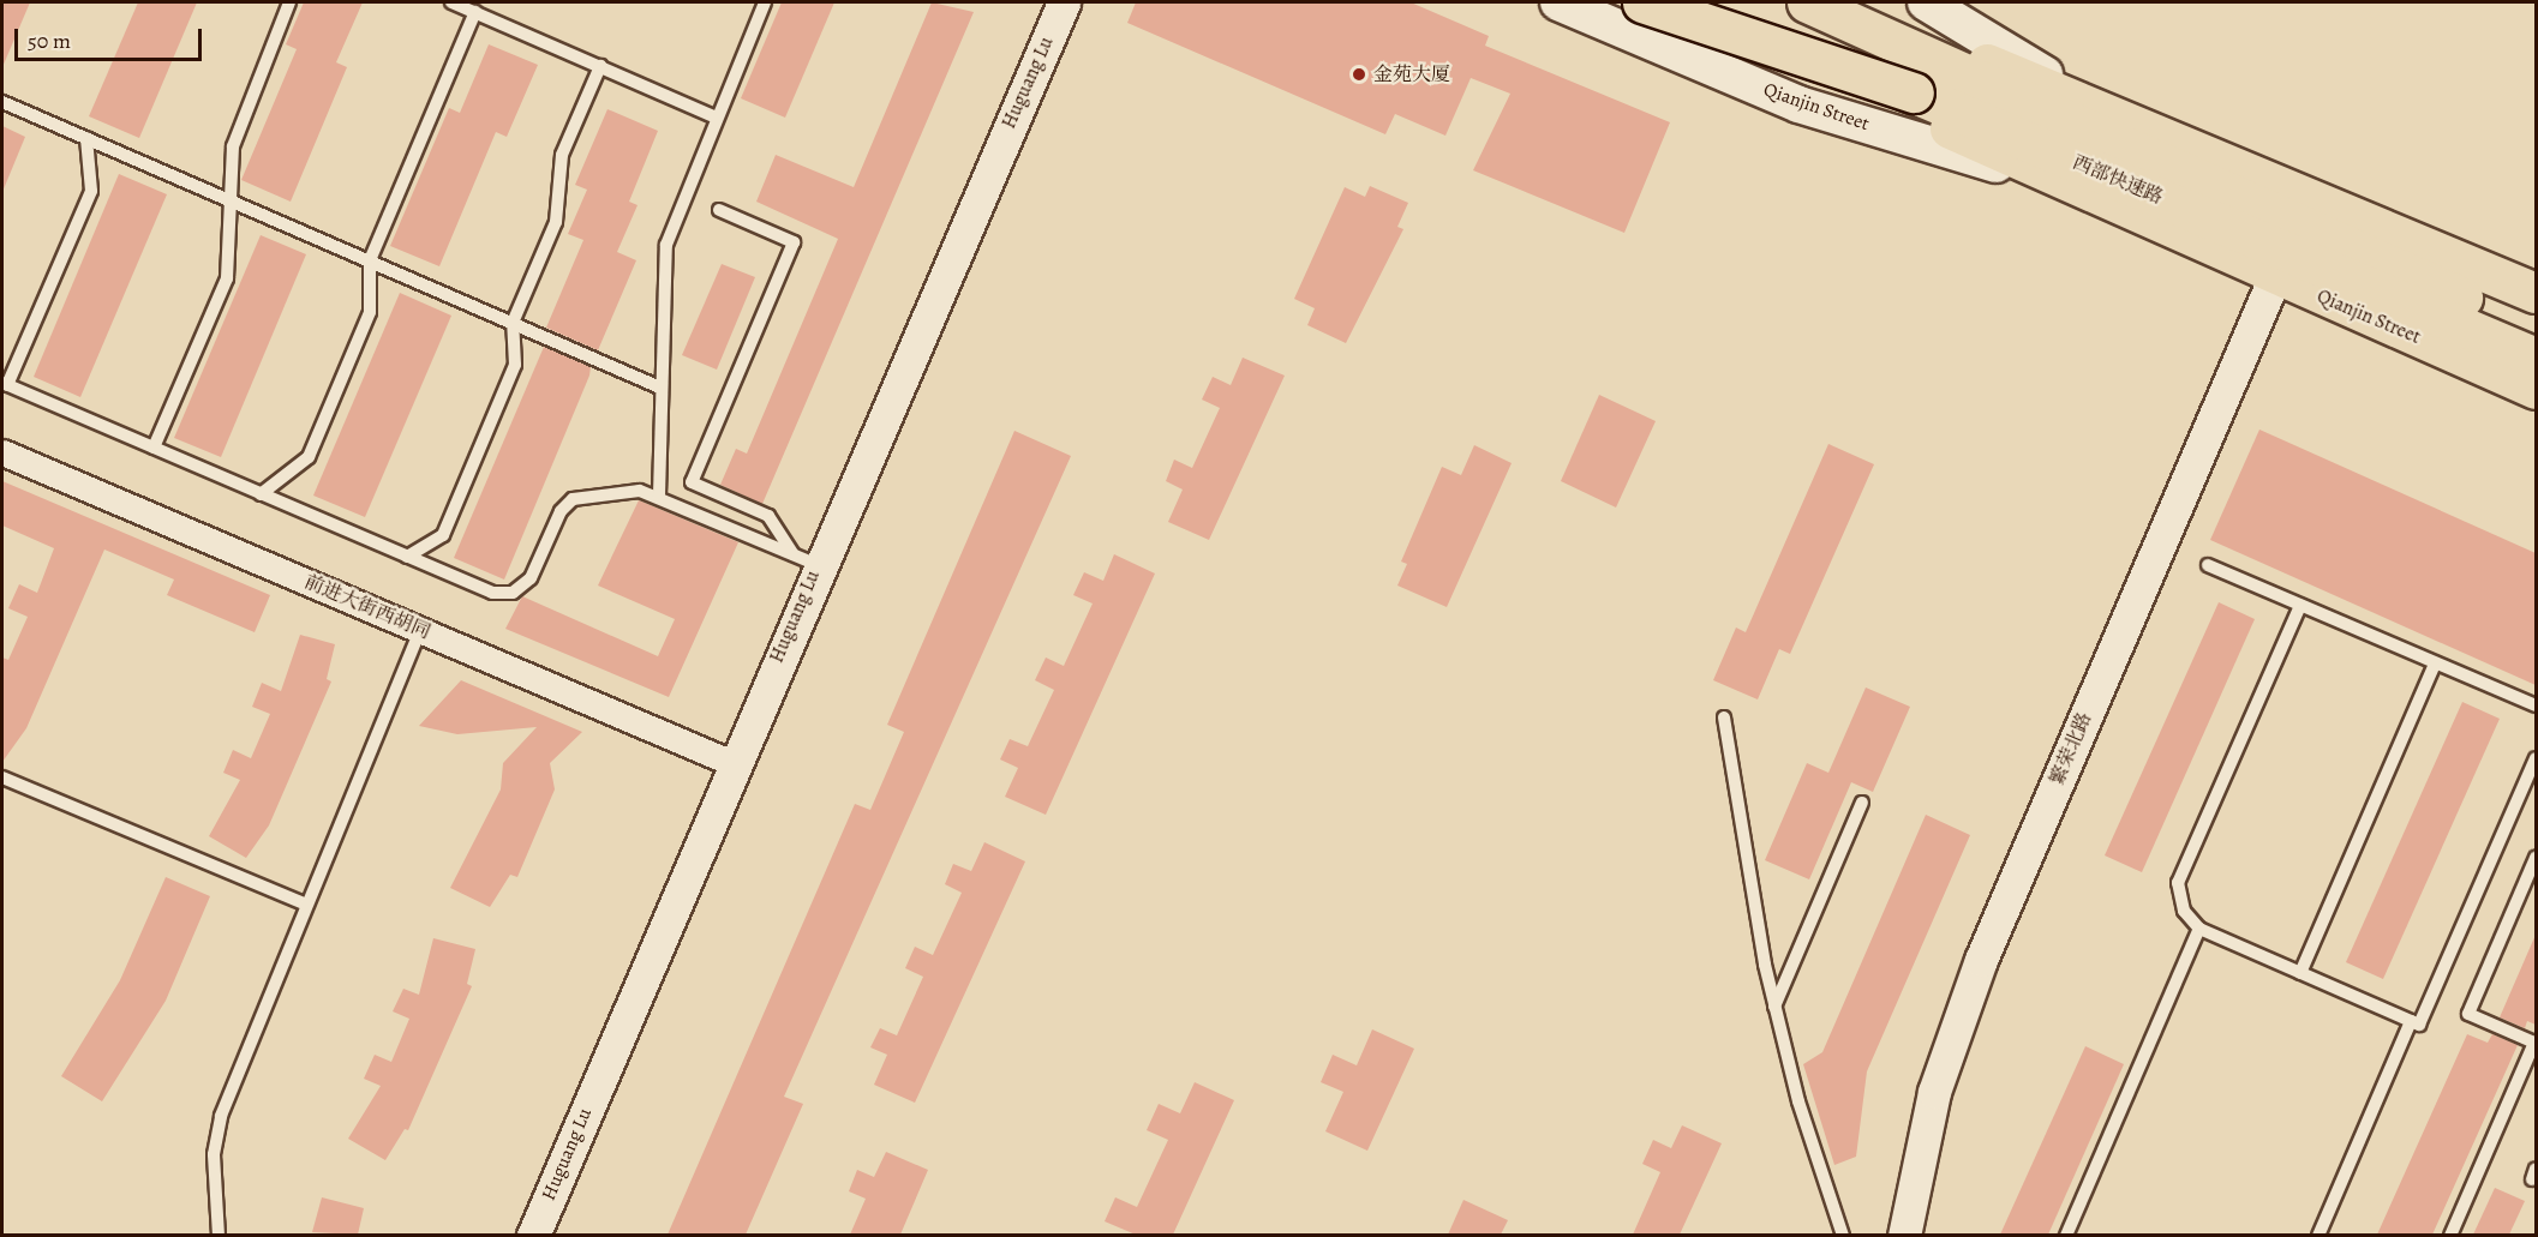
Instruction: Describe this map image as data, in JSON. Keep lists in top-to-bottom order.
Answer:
{
  "streets": {
    "main road": ["Qianjin Street", "西部快速路"],
    "street": ["Huguang Lu", "前进大街西胡同", "繁荣北路"]
  },
  "crossings": [
    ["Huguang Lu", "前进大街西胡同"],
    ["Qianjin Street", "繁荣北路"]
  ],
  "places": ["金苑大厦"],
  "scale_bar": "50 m"
}
